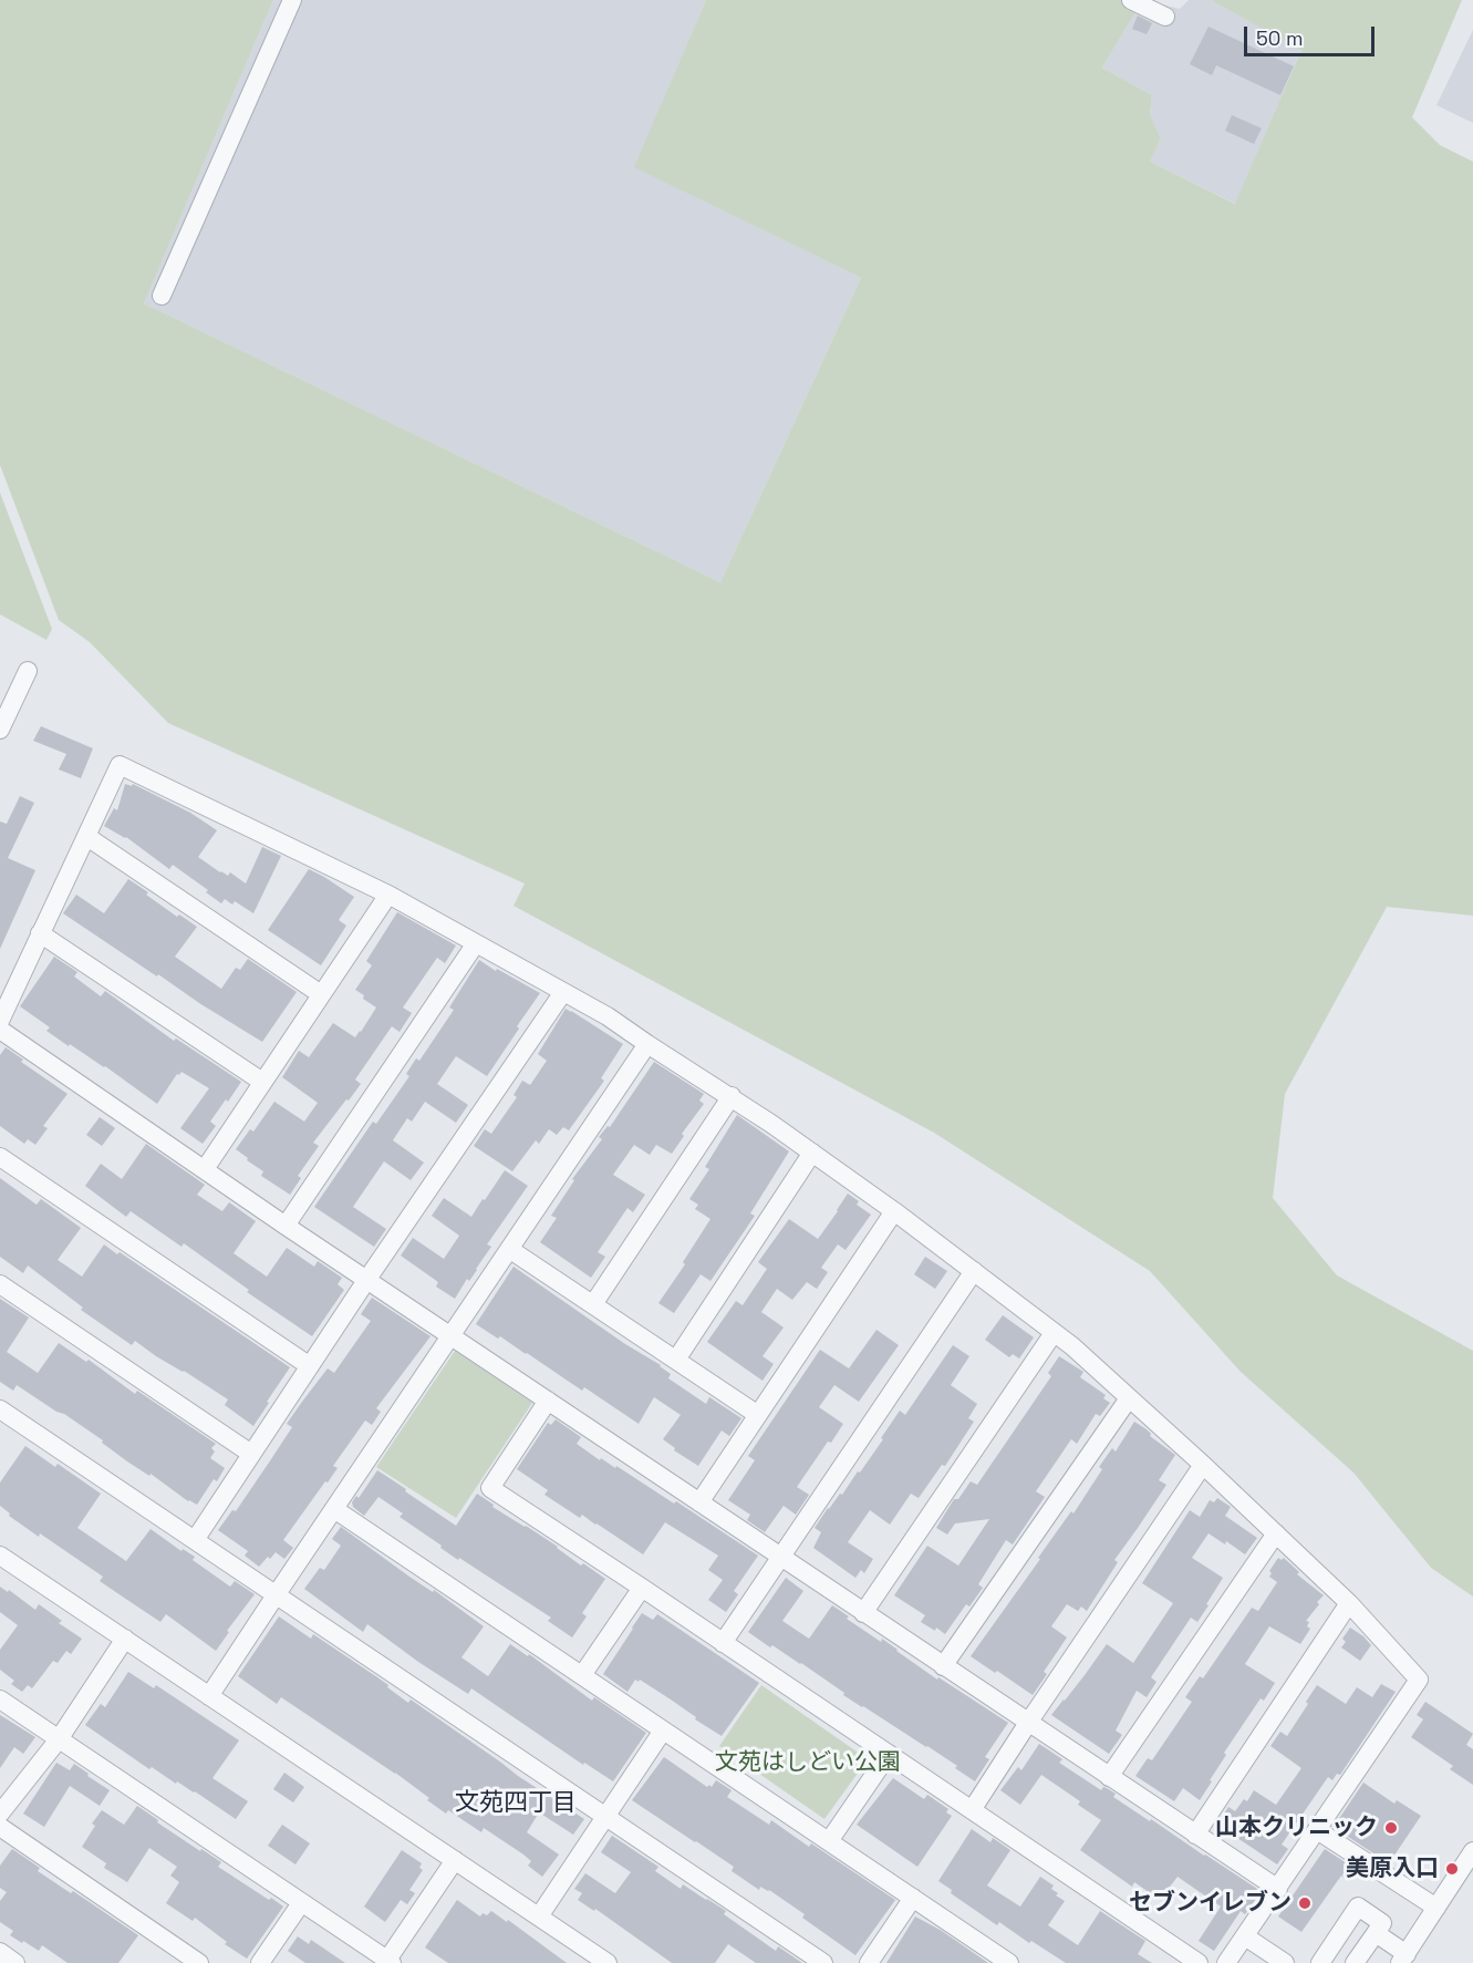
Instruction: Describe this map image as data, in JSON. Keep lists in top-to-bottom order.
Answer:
{
  "districts": ["文苑四丁目"],
  "parks": ["文苑はしどい公園"],
  "places": ["山本クリニック", "美原入口", "セブンイレブン"],
  "scale_bar": "50 m"
}
